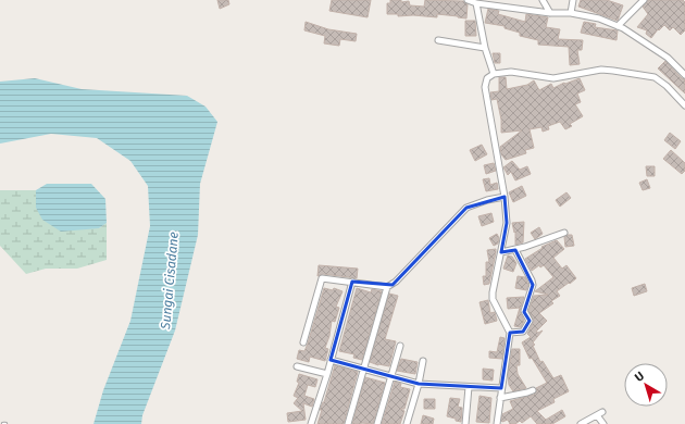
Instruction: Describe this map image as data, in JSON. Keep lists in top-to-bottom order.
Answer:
{
  "water": ["Sungai Cisadane"],
  "north": "top left"
}
